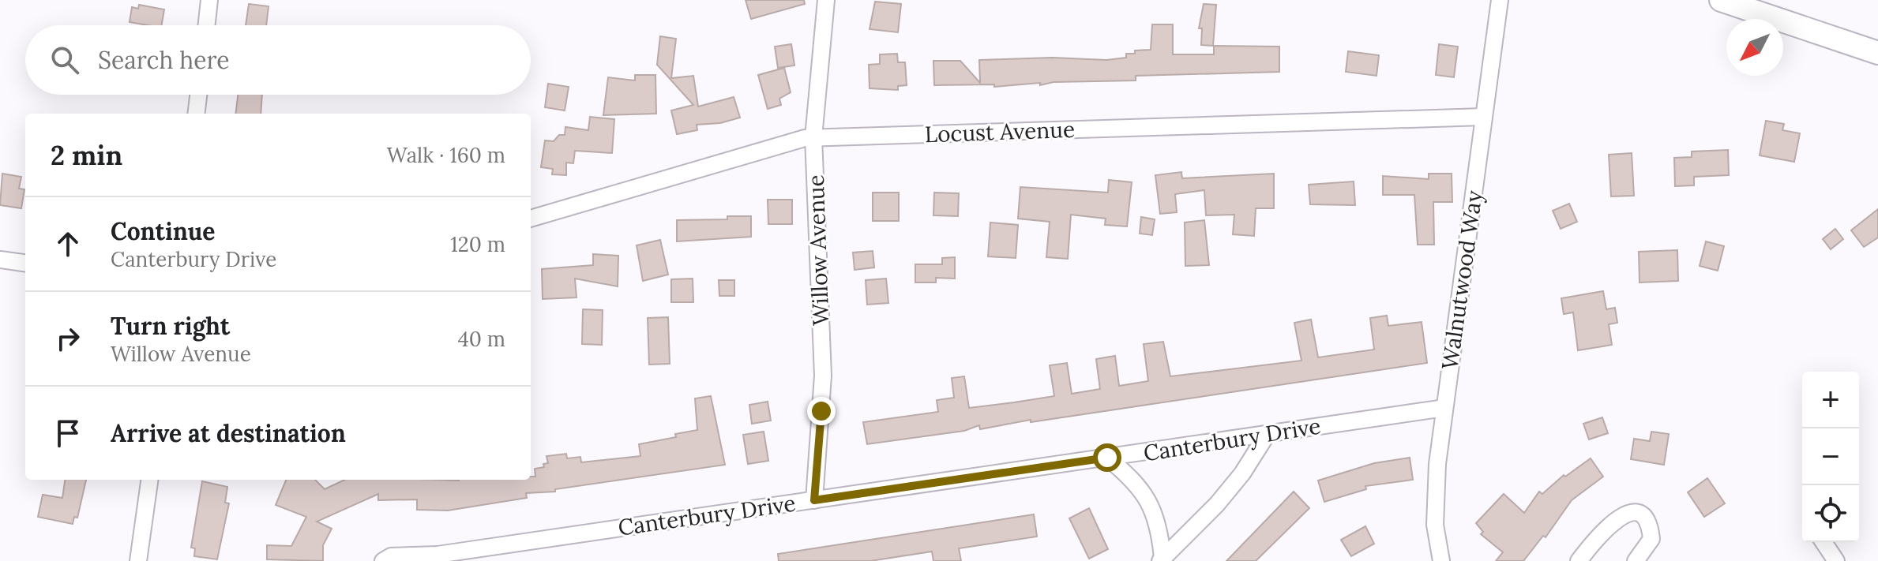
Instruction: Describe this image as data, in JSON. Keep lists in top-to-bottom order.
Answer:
{
  "streets": {
    "street": [
      "Locust Avenue",
      "Willow Avenue",
      "Walnutwood Way",
      "Canterbury Drive"
    ]
  },
  "crossings": [
    ["Locust Avenue", "Willow Avenue"],
    ["Locust Avenue", "Walnutwood Way"],
    ["Willow Avenue", "Canterbury Drive"],
    ["Walnutwood Way", "Canterbury Drive"]
  ],
  "north": "bottom left",
  "page": {
    "search": "Search here",
    "heading": ["2 min", "Walk · 160 m"],
    "list": [
      ["Continue", "Canterbury Drive", "120 m"],
      ["Turn right", "Willow Avenue", "40 m"],
      "Arrive at destination"
    ],
    "map_buttons": ["+", "−"]
  }
}
